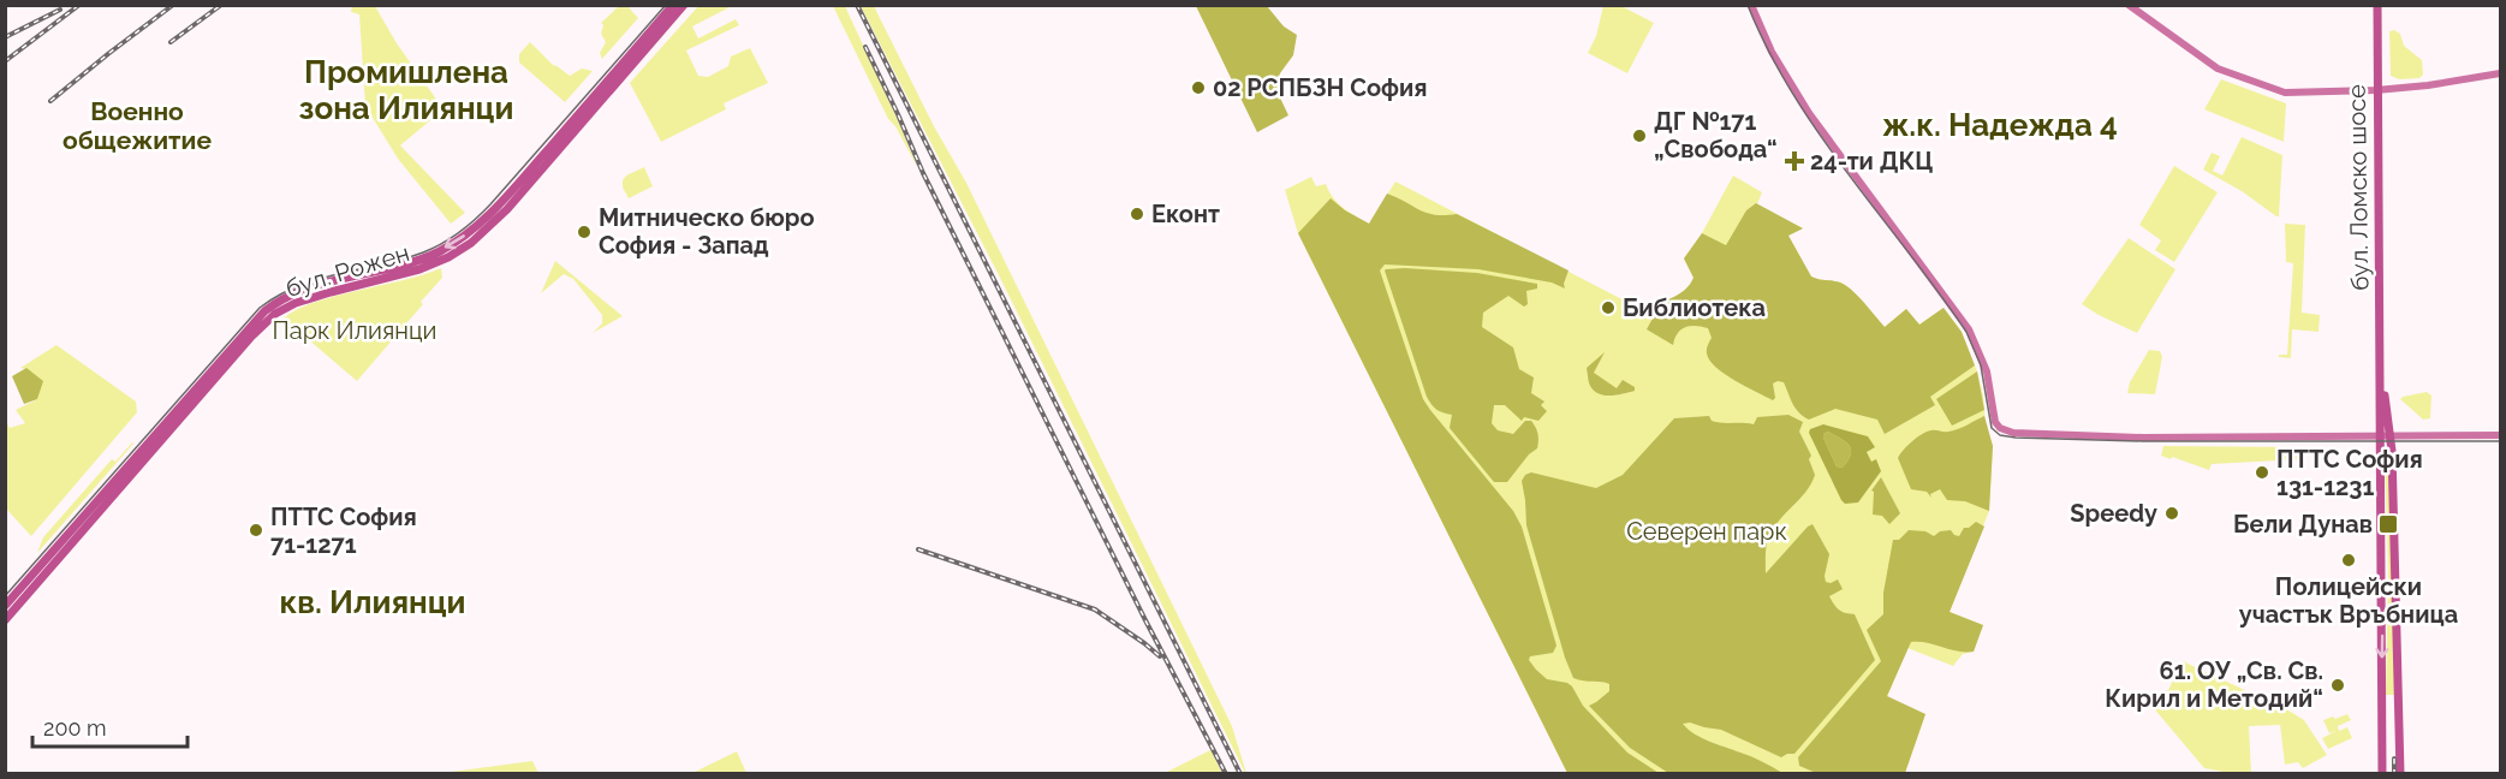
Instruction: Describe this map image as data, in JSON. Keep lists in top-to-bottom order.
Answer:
{
  "streets": {
    "main road": ["бул. Ломско шосе", "бул. Рожен"]
  },
  "districts": [
    "Промишлена зона Илиянци",
    "Военно общежитие",
    "ж.к. Надежда 4",
    "кв. Илиянци"
  ],
  "parks": ["Парк Илиянци", "Северен парк"],
  "places": {
    "other": [
      "02 РСПБЗН София",
      "ДГ №171 „Свобода“",
      "Еконт",
      "Митническо бюро София - Запад",
      "Библиотека",
      "ПТТС София 131-1231",
      "Speedy",
      "ПТТС София 71-1271",
      "Полицейски участък Връбница",
      "61. ОУ „Св. Св. Кирил и Методий“"
    ],
    "health": ["24-ти ДКЦ"],
    "transit": ["Бели Дунав"]
  },
  "scale_bar": "200 m"
}
